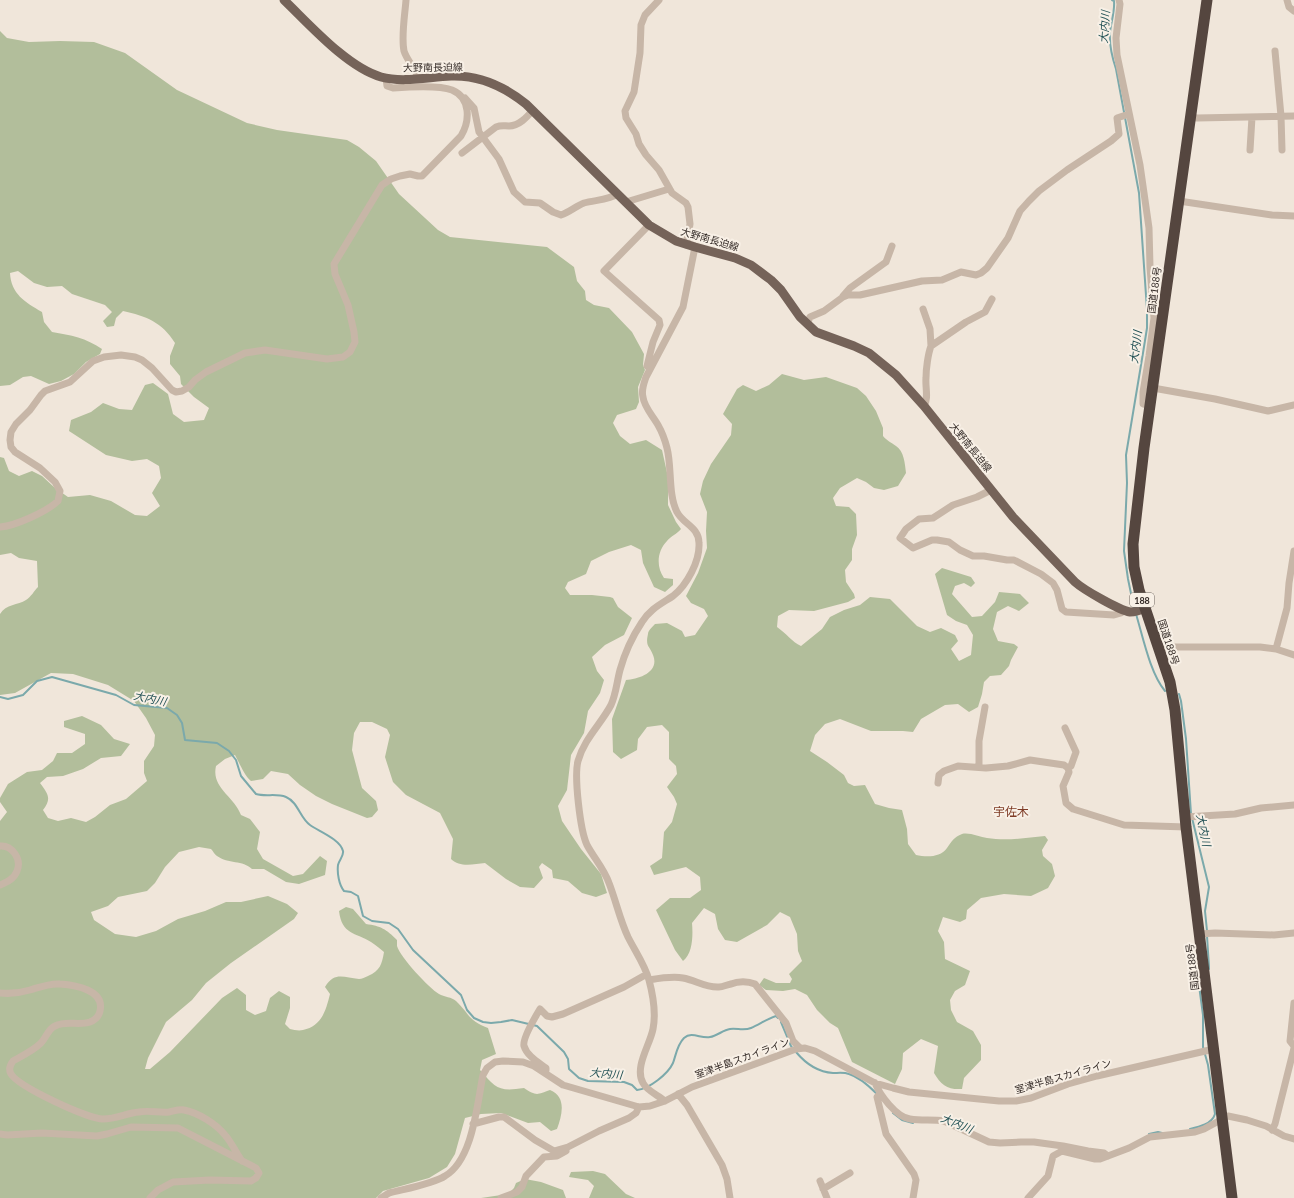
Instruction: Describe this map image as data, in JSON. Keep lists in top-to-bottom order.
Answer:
{
  "streets": {
    "highway": ["国道188号", "188"],
    "main road": ["大野南長迫線"],
    "street": ["室津半島スカイライン"]
  },
  "crossings": [
    ["大野南長迫線", "国道188号"],
    ["国道188号", "室津半島スカイライン"]
  ],
  "districts": ["宇佐木"],
  "water": ["大内川"]
}
